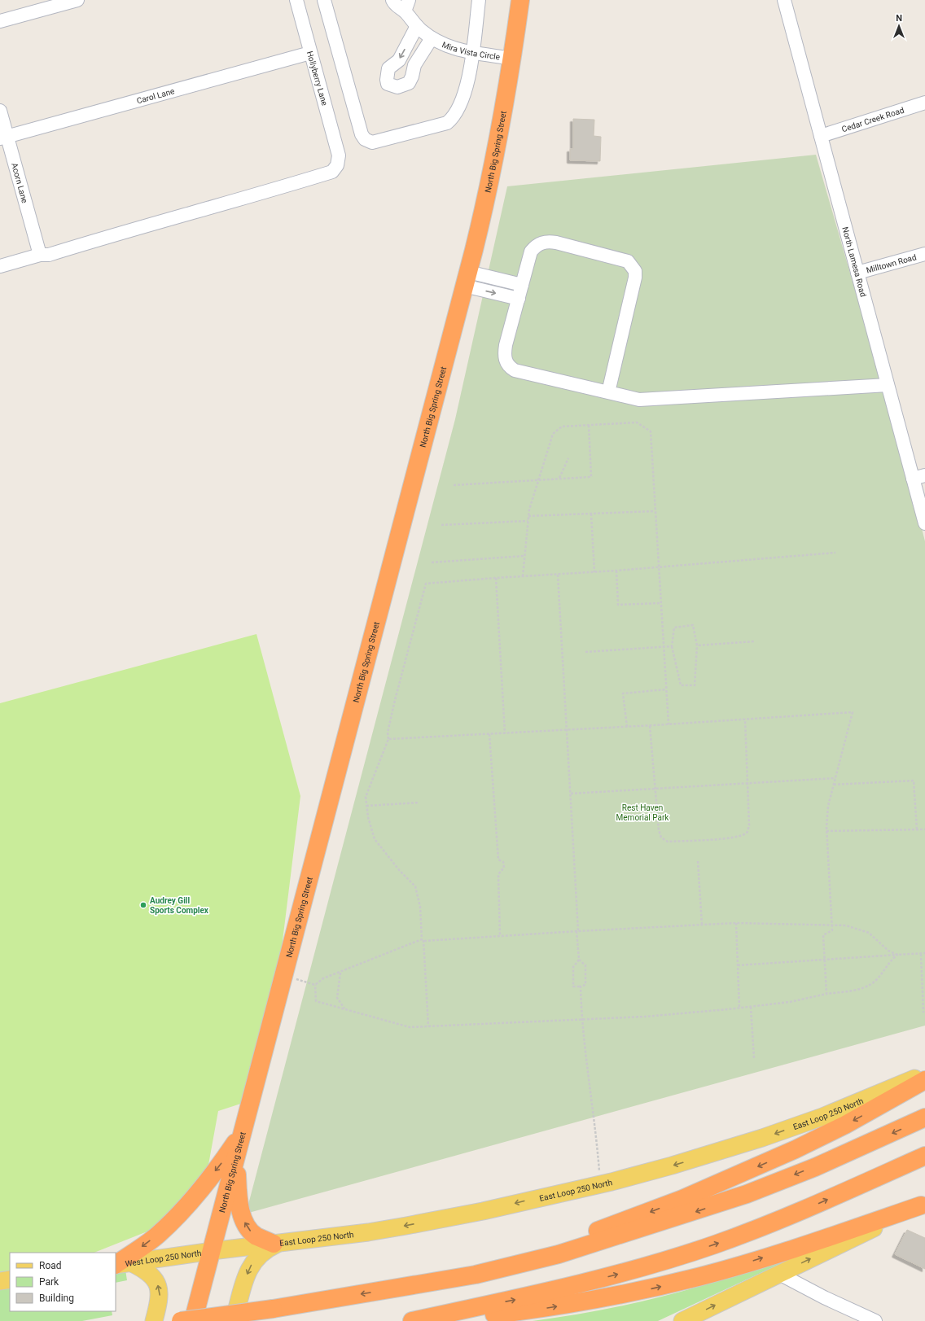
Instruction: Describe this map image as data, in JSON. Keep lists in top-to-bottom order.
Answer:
{
  "streets": {
    "highway": ["North Big Spring Street"],
    "main road": ["East Loop 250 North", "West Loop 250 North"],
    "street": [
      "Mira Vista Circle",
      "Hollyberry Lane",
      "Carol Lane",
      "Cedar Creek Road",
      "Acorn Lane",
      "North Lamesa Road",
      "Milltown Road"
    ]
  },
  "crossings": [
    ["Mira Vista Circle", "North Big Spring Street"],
    ["Hollyberry Lane", "Carol Lane"],
    ["Hollyberry Lane", "Acorn Lane"],
    ["Carol Lane", "Acorn Lane"],
    ["Cedar Creek Road", "North Lamesa Road"],
    ["North Big Spring Street", "East Loop 250 North"],
    ["North Big Spring Street", "West Loop 250 North"],
    ["North Lamesa Road", "Milltown Road"],
    ["East Loop 250 North", "West Loop 250 North"]
  ],
  "parks": ["Rest Haven Memorial Park"],
  "places": ["Audrey Gill Sports Complex"],
  "legend": ["Road", "Park", "Building"],
  "north": "top"
}
